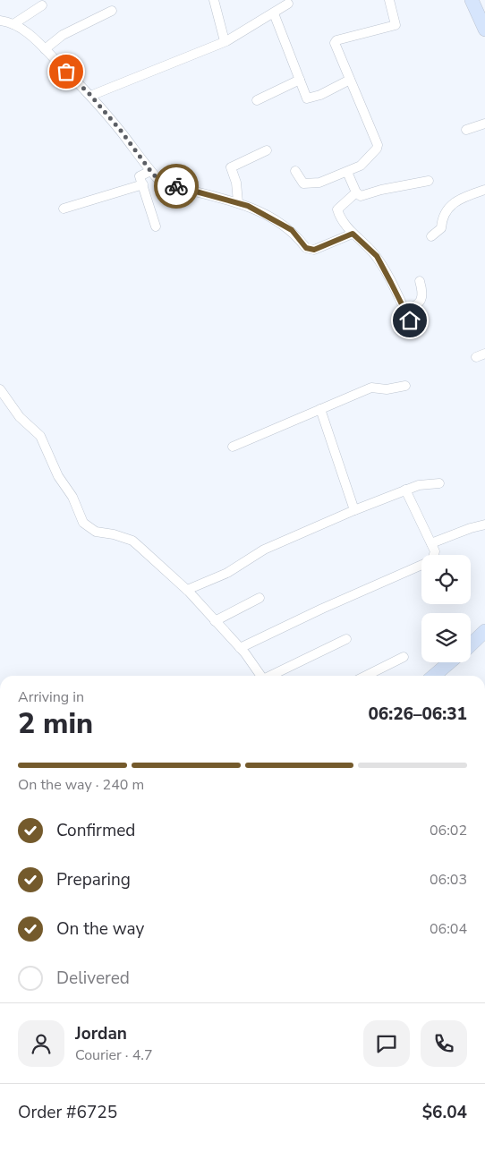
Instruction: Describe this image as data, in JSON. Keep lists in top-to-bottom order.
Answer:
{
  "page": {
    "heading": ["2 min", "Arriving in", "06:26–06:31"],
    "panel": [
      "Jordan",
      "Courier · 4.7",
      "Order #6725",
      "$6.04"
    ],
    "bar": "On the way · 240 m",
    "list": [
      ["Confirmed", "06:02"],
      ["Preparing", "06:03"],
      ["On the way", "06:04"],
      "Delivered"
    ]
  }
}
